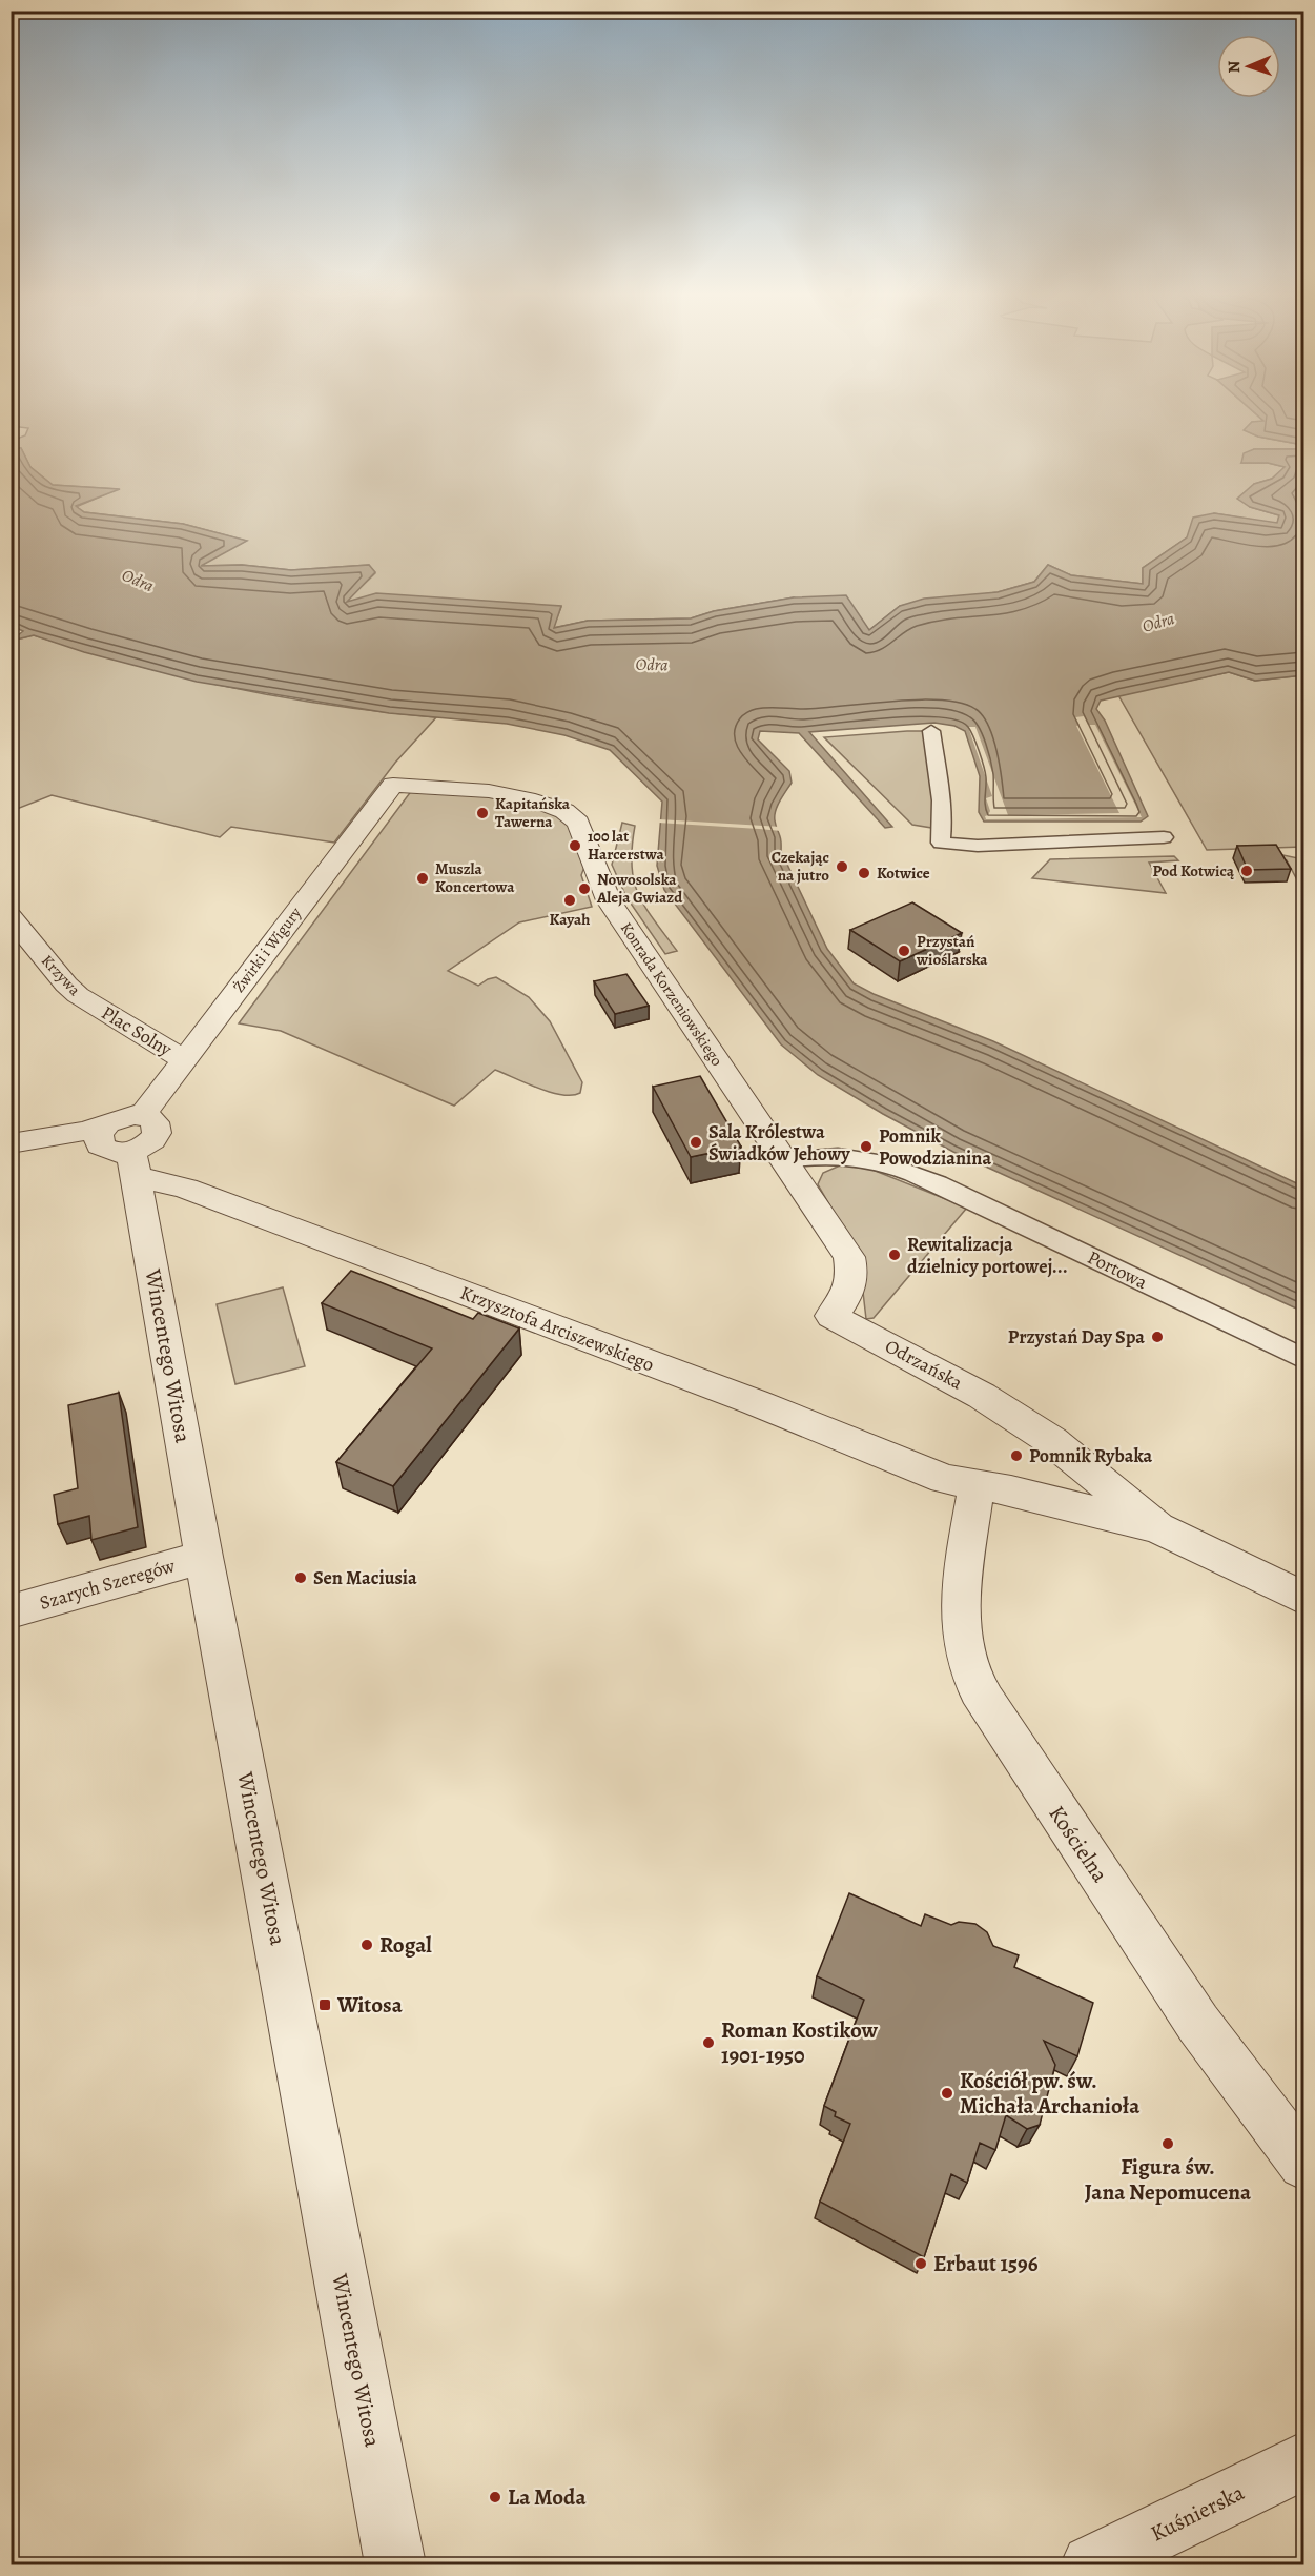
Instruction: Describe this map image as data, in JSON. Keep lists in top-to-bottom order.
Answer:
{
  "streets": {
    "street": [
      "Żwirki i Wigury",
      "Krzywa",
      "Konrada Korzeniowskiego",
      "Plac Solny",
      "Portowa",
      "Krzysztofa Arciszewskiego",
      "Wincentego Witosa",
      "Odrzańska",
      "Szarych Szeregów",
      "Kościelna",
      "Kuśnierska"
    ]
  },
  "crossings": [
    ["Żwirki i Wigury", "Konrada Korzeniowskiego"],
    ["Żwirki i Wigury", "Plac Solny"],
    ["Żwirki i Wigury", "Krzysztofa Arciszewskiego"],
    ["Żwirki i Wigury", "Wincentego Witosa"],
    ["Krzywa", "Plac Solny"],
    ["Konrada Korzeniowskiego", "Portowa"],
    ["Konrada Korzeniowskiego", "Odrzańska"],
    ["Portowa", "Odrzańska"],
    ["Krzysztofa Arciszewskiego", "Wincentego Witosa"],
    ["Krzysztofa Arciszewskiego", "Odrzańska"],
    ["Krzysztofa Arciszewskiego", "Kościelna"],
    ["Wincentego Witosa", "Szarych Szeregów"],
    ["Odrzańska", "Kościelna"]
  ],
  "water": ["Odra"],
  "places": {
    "other": [
      "Kapitańska Tawerna",
      "100 lat Harcerstwa",
      "Czekając na jutro",
      "Pod Kotwicą",
      "Kotwice",
      "Muszla Koncertowa",
      "Nowosolska Aleja Gwiazd",
      "Kayah",
      "Przystań wioślarska",
      "Sala Królestwa Świadków Jehowy",
      "Pomnik Powodzianina",
      "Rewitalizacja dzielnicy portowej...",
      "Przystań Day Spa",
      "Pomnik Rybaka",
      "Sen Maciusia",
      "Rogal",
      "Roman Kostikow 1901-1950",
      "Kościół pw. św. Michała Archanioła",
      "Figura św. Jana Nepomucena",
      "Erbaut 1596",
      "La Moda"
    ],
    "transit": ["Witosa"]
  },
  "north": "left"
}
